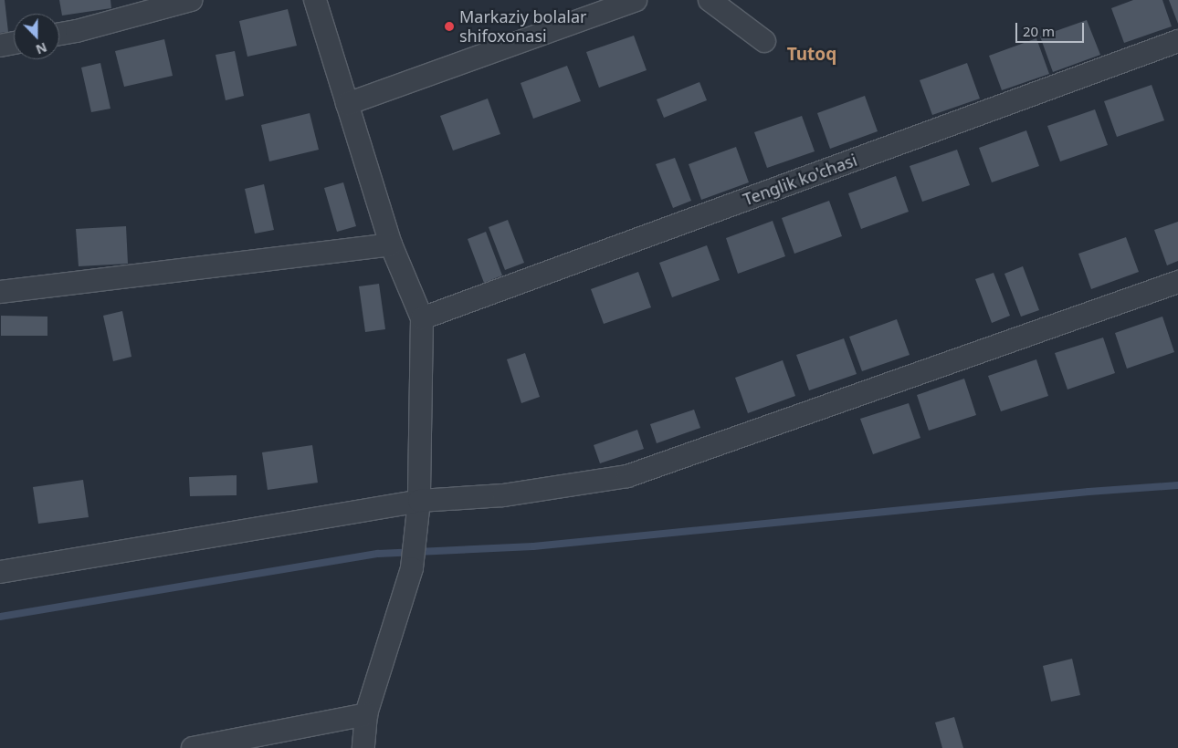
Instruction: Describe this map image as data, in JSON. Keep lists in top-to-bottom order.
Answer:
{
  "streets": {
    "street": ["Tenglik ko'chasi"]
  },
  "districts": ["Tutoq"],
  "places": ["Markaziy bolalar shifoxonasi"],
  "scale_bar": "20 m",
  "north": "bottom"
}
